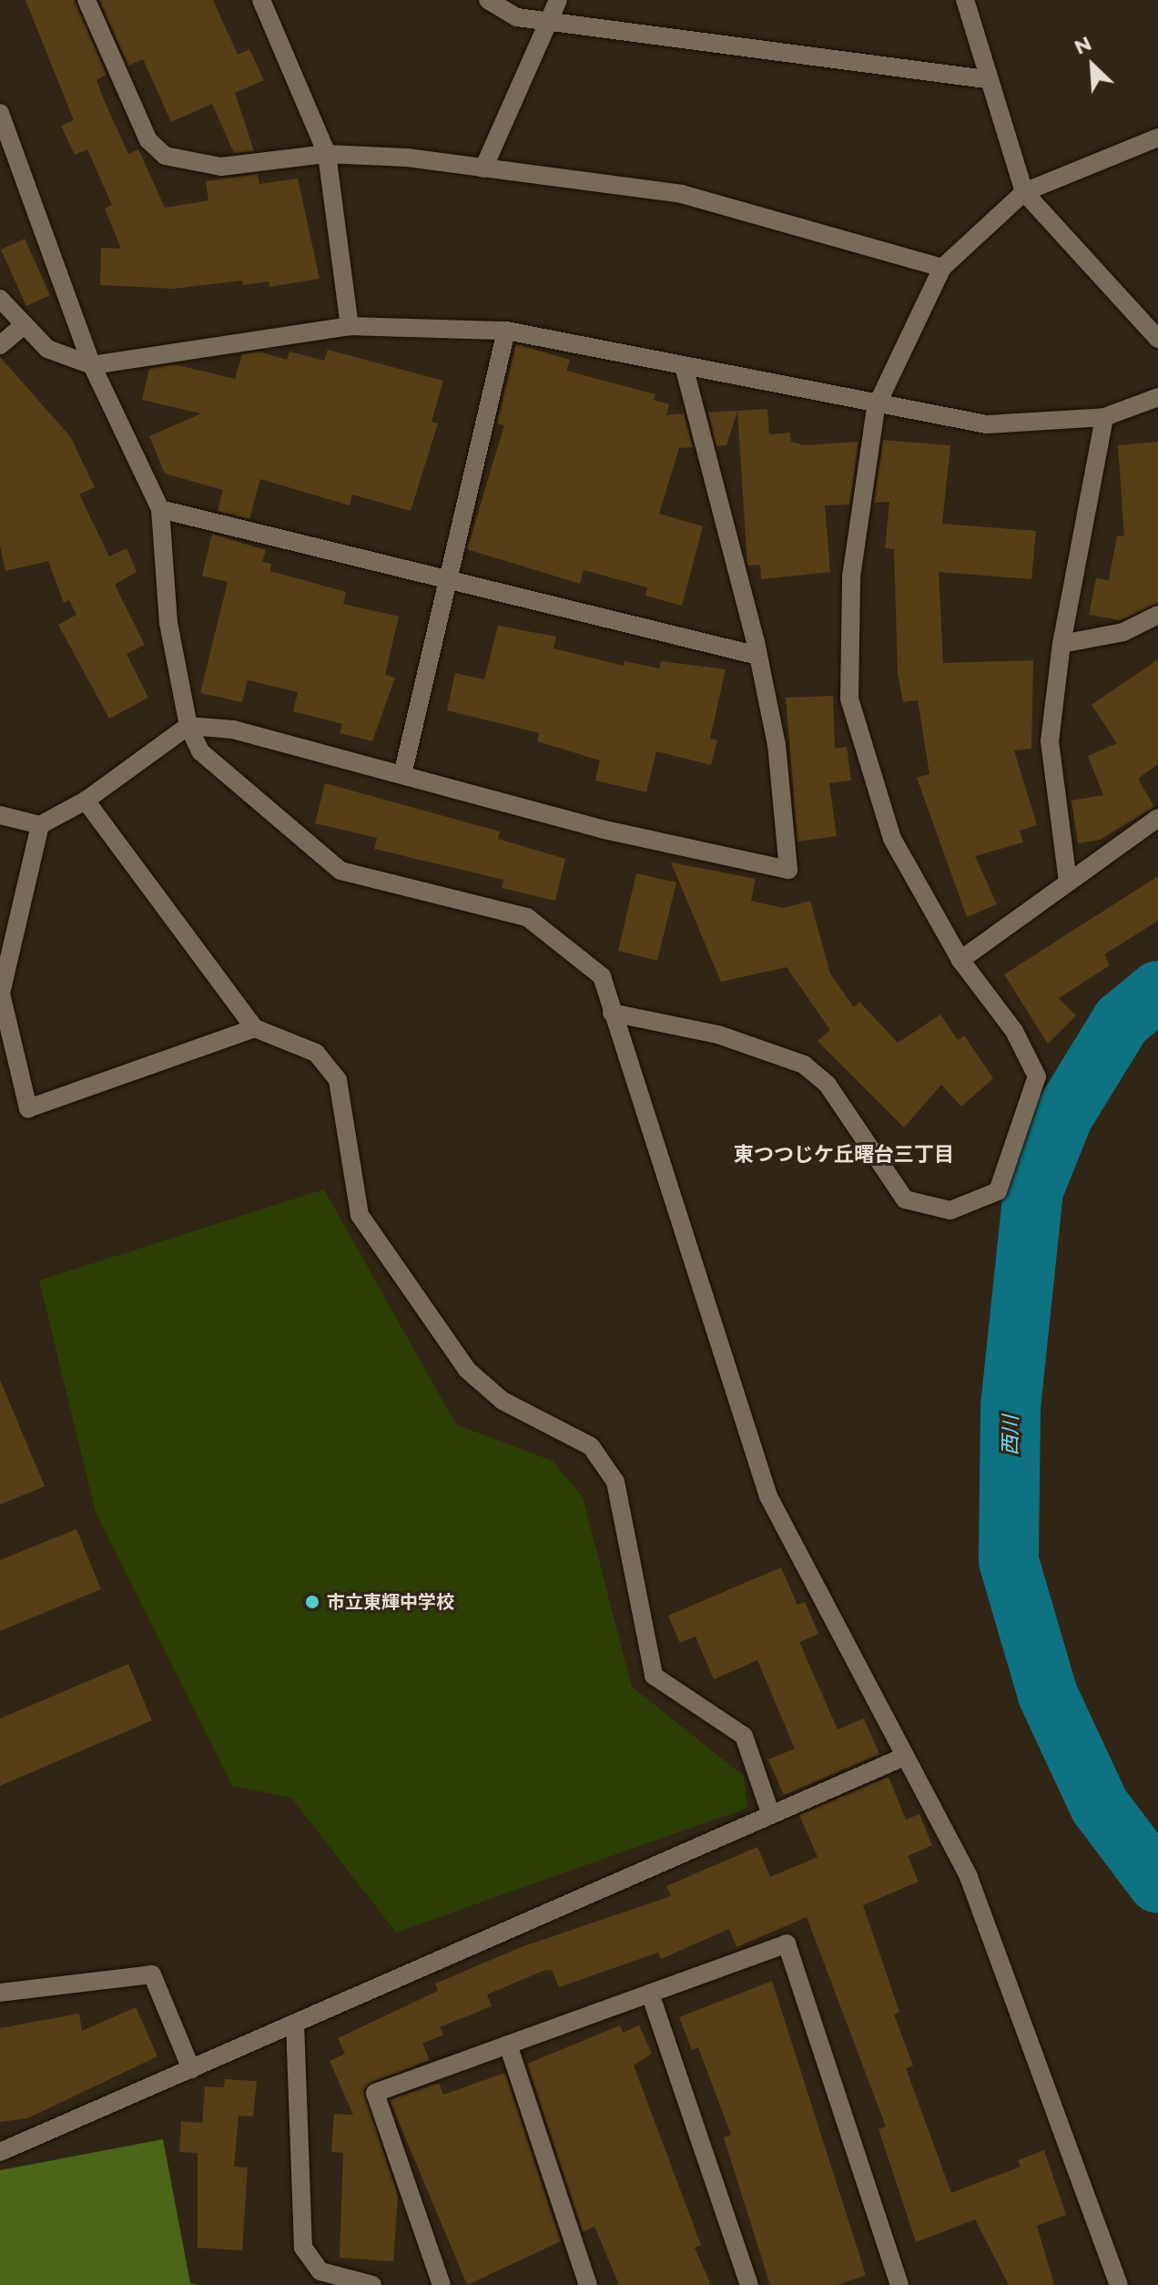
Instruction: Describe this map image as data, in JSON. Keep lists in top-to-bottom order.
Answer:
{
  "districts": ["東つつじケ丘曙台三丁目"],
  "water": ["西川"],
  "places": ["市立東輝中学校"],
  "north": "top left"
}
